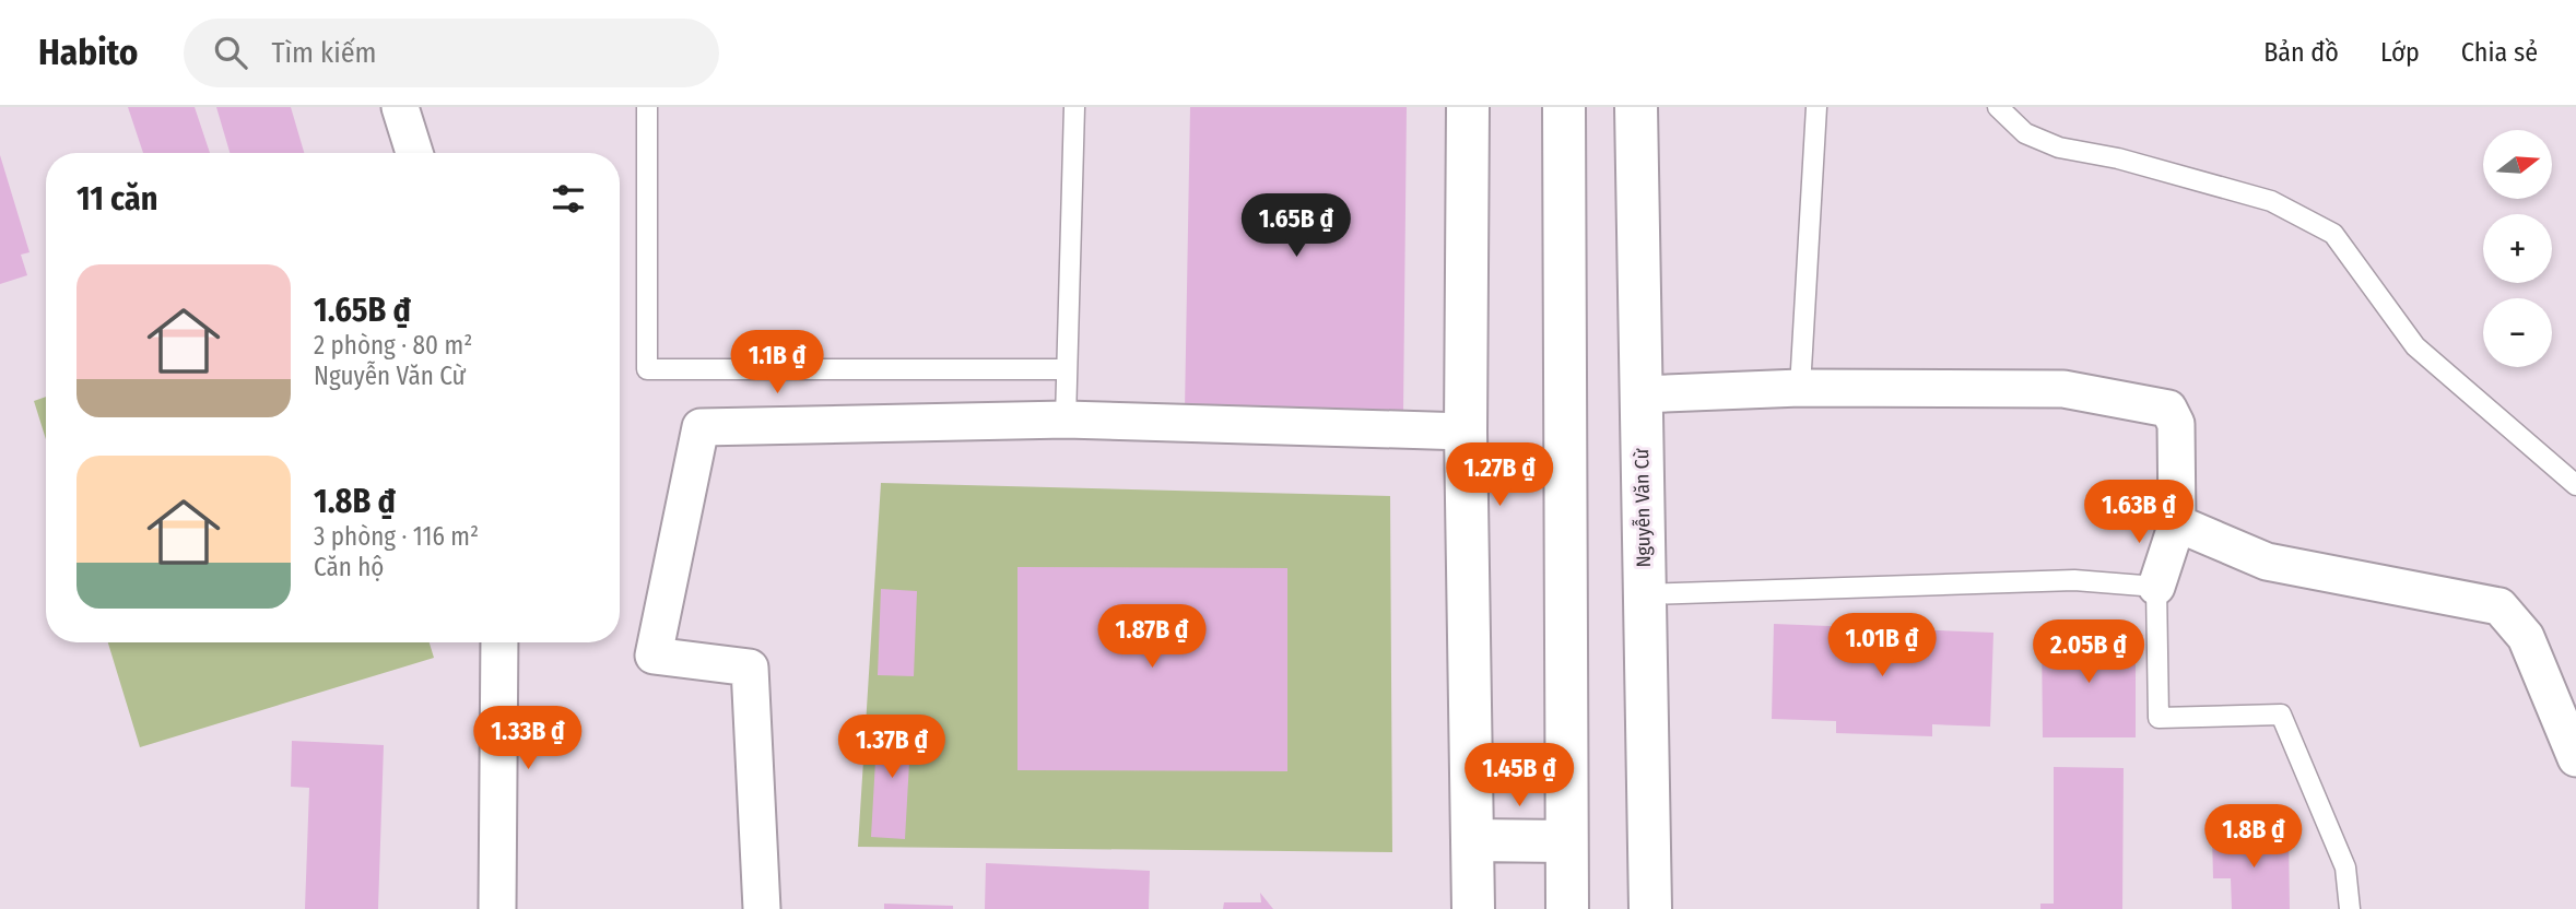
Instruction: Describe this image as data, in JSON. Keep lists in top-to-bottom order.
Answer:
{
  "streets": {
    "main road": ["Nguyễn Văn Cừ"]
  },
  "north": "right",
  "page": {
    "header": "Habito",
    "search": "Tìm kiếm",
    "nav": ["Bản đồ", "Lớp", "Chia sẻ"],
    "map_buttons": ["+", "−"],
    "heading": "11 căn",
    "price": [
      "1.65B ₫",
      "1.1B ₫",
      "1.27B ₫",
      "1.63B ₫",
      "1.87B ₫",
      "1.01B ₫",
      "2.05B ₫",
      "1.33B ₫",
      "1.37B ₫",
      "1.45B ₫",
      "1.8B ₫"
    ],
    "list": [
      {
        "name": "1.65B ₫",
        "note": "2 phòng · 80 m² · Nguyễn Văn Cừ"
      },
      {
        "name": "1.8B ₫",
        "note": "3 phòng · 116 m² · Căn hộ"
      }
    ]
  }
}
